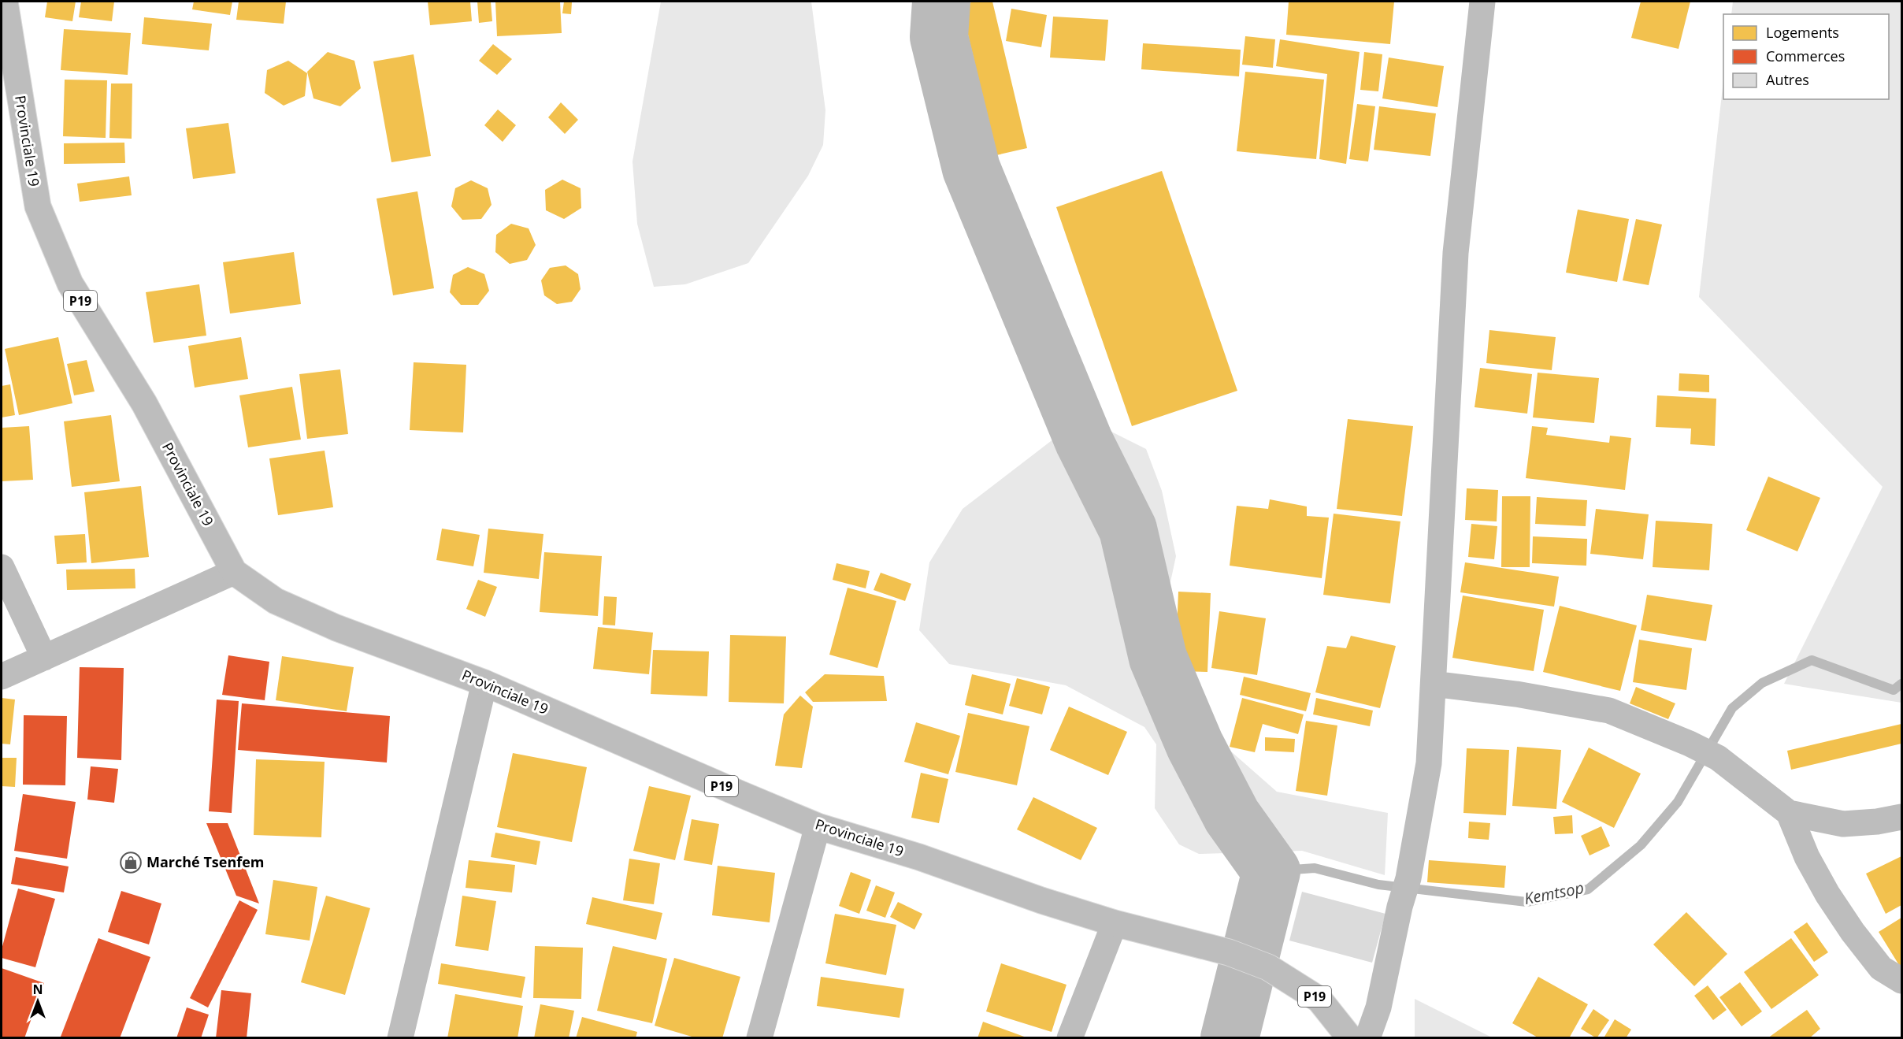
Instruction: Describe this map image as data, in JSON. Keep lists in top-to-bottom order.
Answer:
{
  "streets": {
    "street": ["Provinciale 19", "P19"]
  },
  "water": ["Kemtsop"],
  "places": {
    "shop": ["Marché Tsenfem"]
  },
  "legend": ["Logements", "Commerces", "Autres"],
  "north": "top"
}
